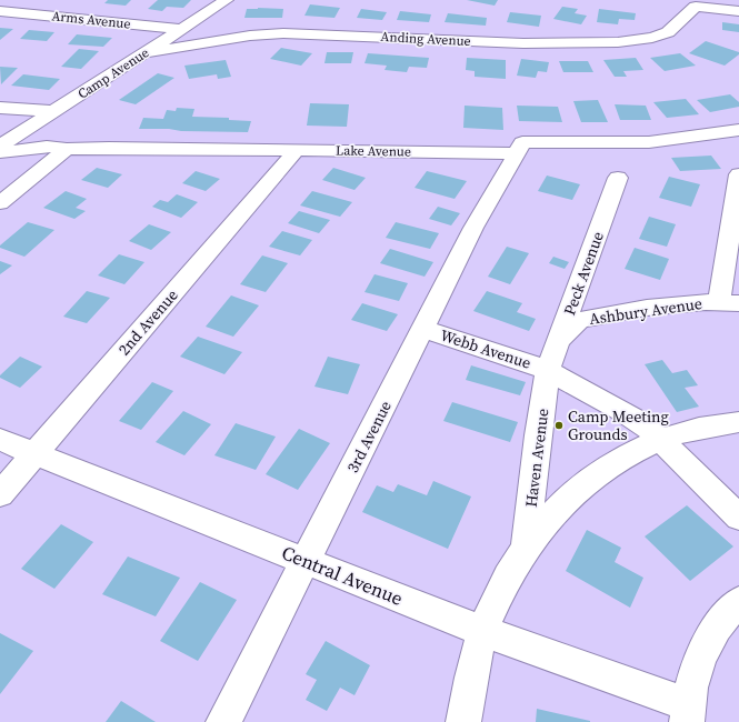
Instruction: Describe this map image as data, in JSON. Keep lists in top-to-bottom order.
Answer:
{
  "streets": {
    "street": [
      "Arms Avenue",
      "Anding Avenue",
      "Camp Avenue",
      "Lake Avenue",
      "Peck Avenue",
      "Ashbury Avenue",
      "2nd Avenue",
      "Webb Avenue",
      "3rd Avenue",
      "Haven Avenue",
      "Central Avenue"
    ]
  },
  "crossings": [
    ["Arms Avenue", "Camp Avenue"],
    ["Anding Avenue", "Camp Avenue"],
    ["Lake Avenue", "2nd Avenue"],
    ["Lake Avenue", "3rd Avenue"],
    ["Peck Avenue", "Ashbury Avenue"],
    ["Peck Avenue", "Webb Avenue"],
    ["Peck Avenue", "Haven Avenue"],
    ["2nd Avenue", "Central Avenue"],
    ["Webb Avenue", "3rd Avenue"],
    ["Webb Avenue", "Haven Avenue"],
    ["3rd Avenue", "Central Avenue"]
  ],
  "places": ["Camp Meeting Grounds"]
}
